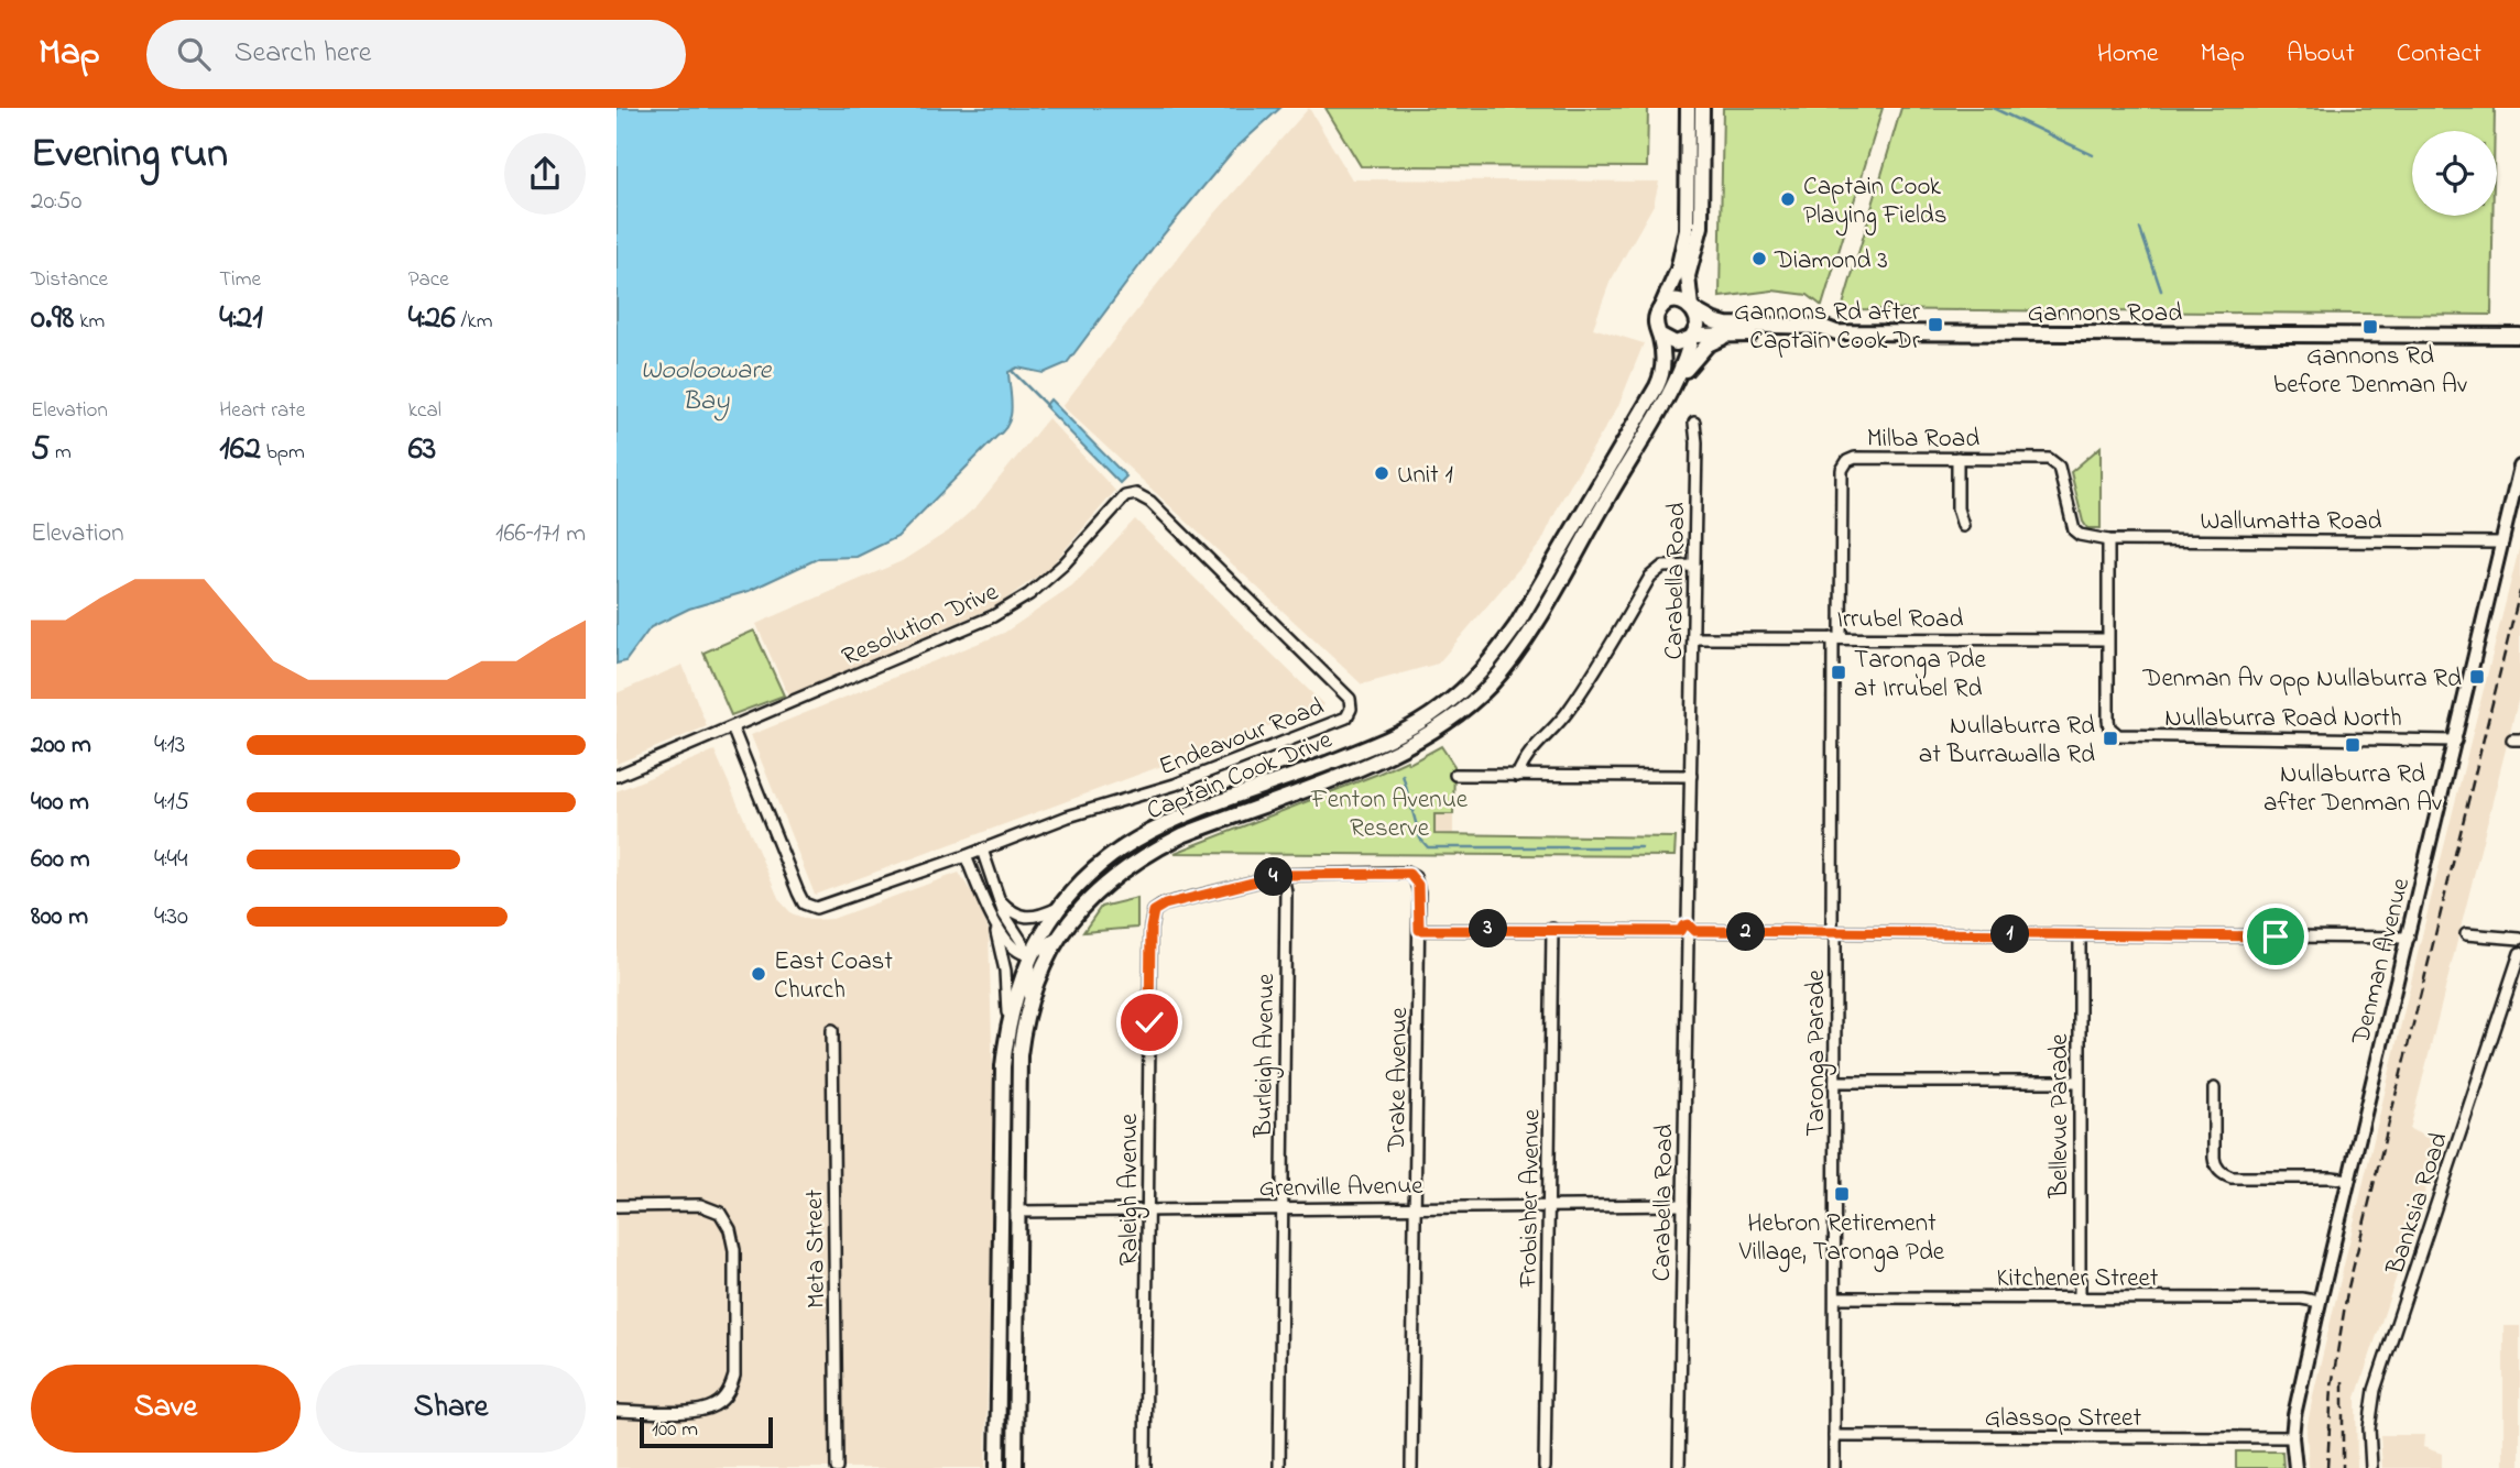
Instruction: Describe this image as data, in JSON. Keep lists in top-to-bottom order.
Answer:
{
  "streets": {
    "main road": ["Gannons Road", "Captain Cook Drive", "Grenville Avenue"],
    "street": [
      "Milba Road",
      "Wallumatta Road",
      "Carabella Road",
      "Irrubel Road",
      "Resolution Drive",
      "Nullaburra Road North",
      "Endeavour Road",
      "Denman Avenue",
      "Taronga Parade",
      "Burleigh Avenue",
      "Drake Avenue",
      "Bellevue Parade",
      "Raleigh Avenue",
      "Frobisher Avenue",
      "Banksia Road",
      "Meta Street",
      "Kitchener Street",
      "Glassop Street"
    ]
  },
  "crossings": [
    ["Gannons Road", "Captain Cook Drive"],
    ["Milba Road", "Wallumatta Road"],
    ["Milba Road", "Irrubel Road"],
    ["Milba Road", "Taronga Parade"],
    ["Wallumatta Road", "Denman Avenue"],
    ["Carabella Road", "Irrubel Road"],
    ["Carabella Road", "Grenville Avenue"],
    ["Irrubel Road", "Nullaburra Road North"],
    ["Irrubel Road", "Taronga Parade"],
    ["Resolution Drive", "Endeavour Road"],
    ["Nullaburra Road North", "Denman Avenue"],
    ["Captain Cook Drive", "Grenville Avenue"],
    ["Denman Avenue", "Kitchener Street"],
    ["Denman Avenue", "Glassop Street"],
    ["Taronga Parade", "Kitchener Street"],
    ["Taronga Parade", "Glassop Street"],
    ["Burleigh Avenue", "Drake Avenue"],
    ["Burleigh Avenue", "Grenville Avenue"],
    ["Burleigh Avenue", "Raleigh Avenue"],
    ["Drake Avenue", "Grenville Avenue"],
    ["Drake Avenue", "Raleigh Avenue"],
    ["Bellevue Parade", "Kitchener Street"],
    ["Grenville Avenue", "Raleigh Avenue"],
    ["Grenville Avenue", "Frobisher Avenue"]
  ],
  "water": ["Woolooware Bay"],
  "parks": ["Fenton Avenue Reserve"],
  "places": {
    "other": [
      "Captain Cook Playing Fields",
      "Diamond 3",
      "Unit 1",
      "East Coast Church"
    ],
    "transit": [
      "Gannons Rd after Captain Cook Dr",
      "Gannons Rd before Denman Av",
      "Taronga Pde at Irrubel Rd",
      "Denman Av opp Nullaburra Rd",
      "Nullaburra Rd at Burrawalla Rd",
      "Nullaburra Rd after Denman Av",
      "Hebron Retirement Village, Taronga Pde"
    ]
  },
  "scale_bar": "100 m",
  "page": {
    "header": "Map",
    "search": "Search here",
    "nav": [
      "Home",
      "Map",
      "About",
      "Contact"
    ],
    "heading": ["Evening run", "20:50"],
    "stats": [
      ["Distance", "0.98 km"],
      ["Time", "4:21"],
      ["Pace", "4:26 /km"],
      ["Elevation", "5 m"],
      ["Heart rate", "162 bpm"],
      ["kcal", "63"]
    ],
    "chart": ["Elevation", "166–171 m"],
    "list": [
      {
        "name": "200 m",
        "note": "4:13"
      },
      {
        "name": "400 m",
        "note": "4:15"
      },
      {
        "name": "600 m",
        "note": "4:44"
      },
      {
        "name": "800 m",
        "note": "4:30"
      }
    ],
    "pins": [
      "4",
      "3",
      "2",
      "1"
    ],
    "buttons": ["Save", "Share"],
    "scale": "100 m"
  }
}
